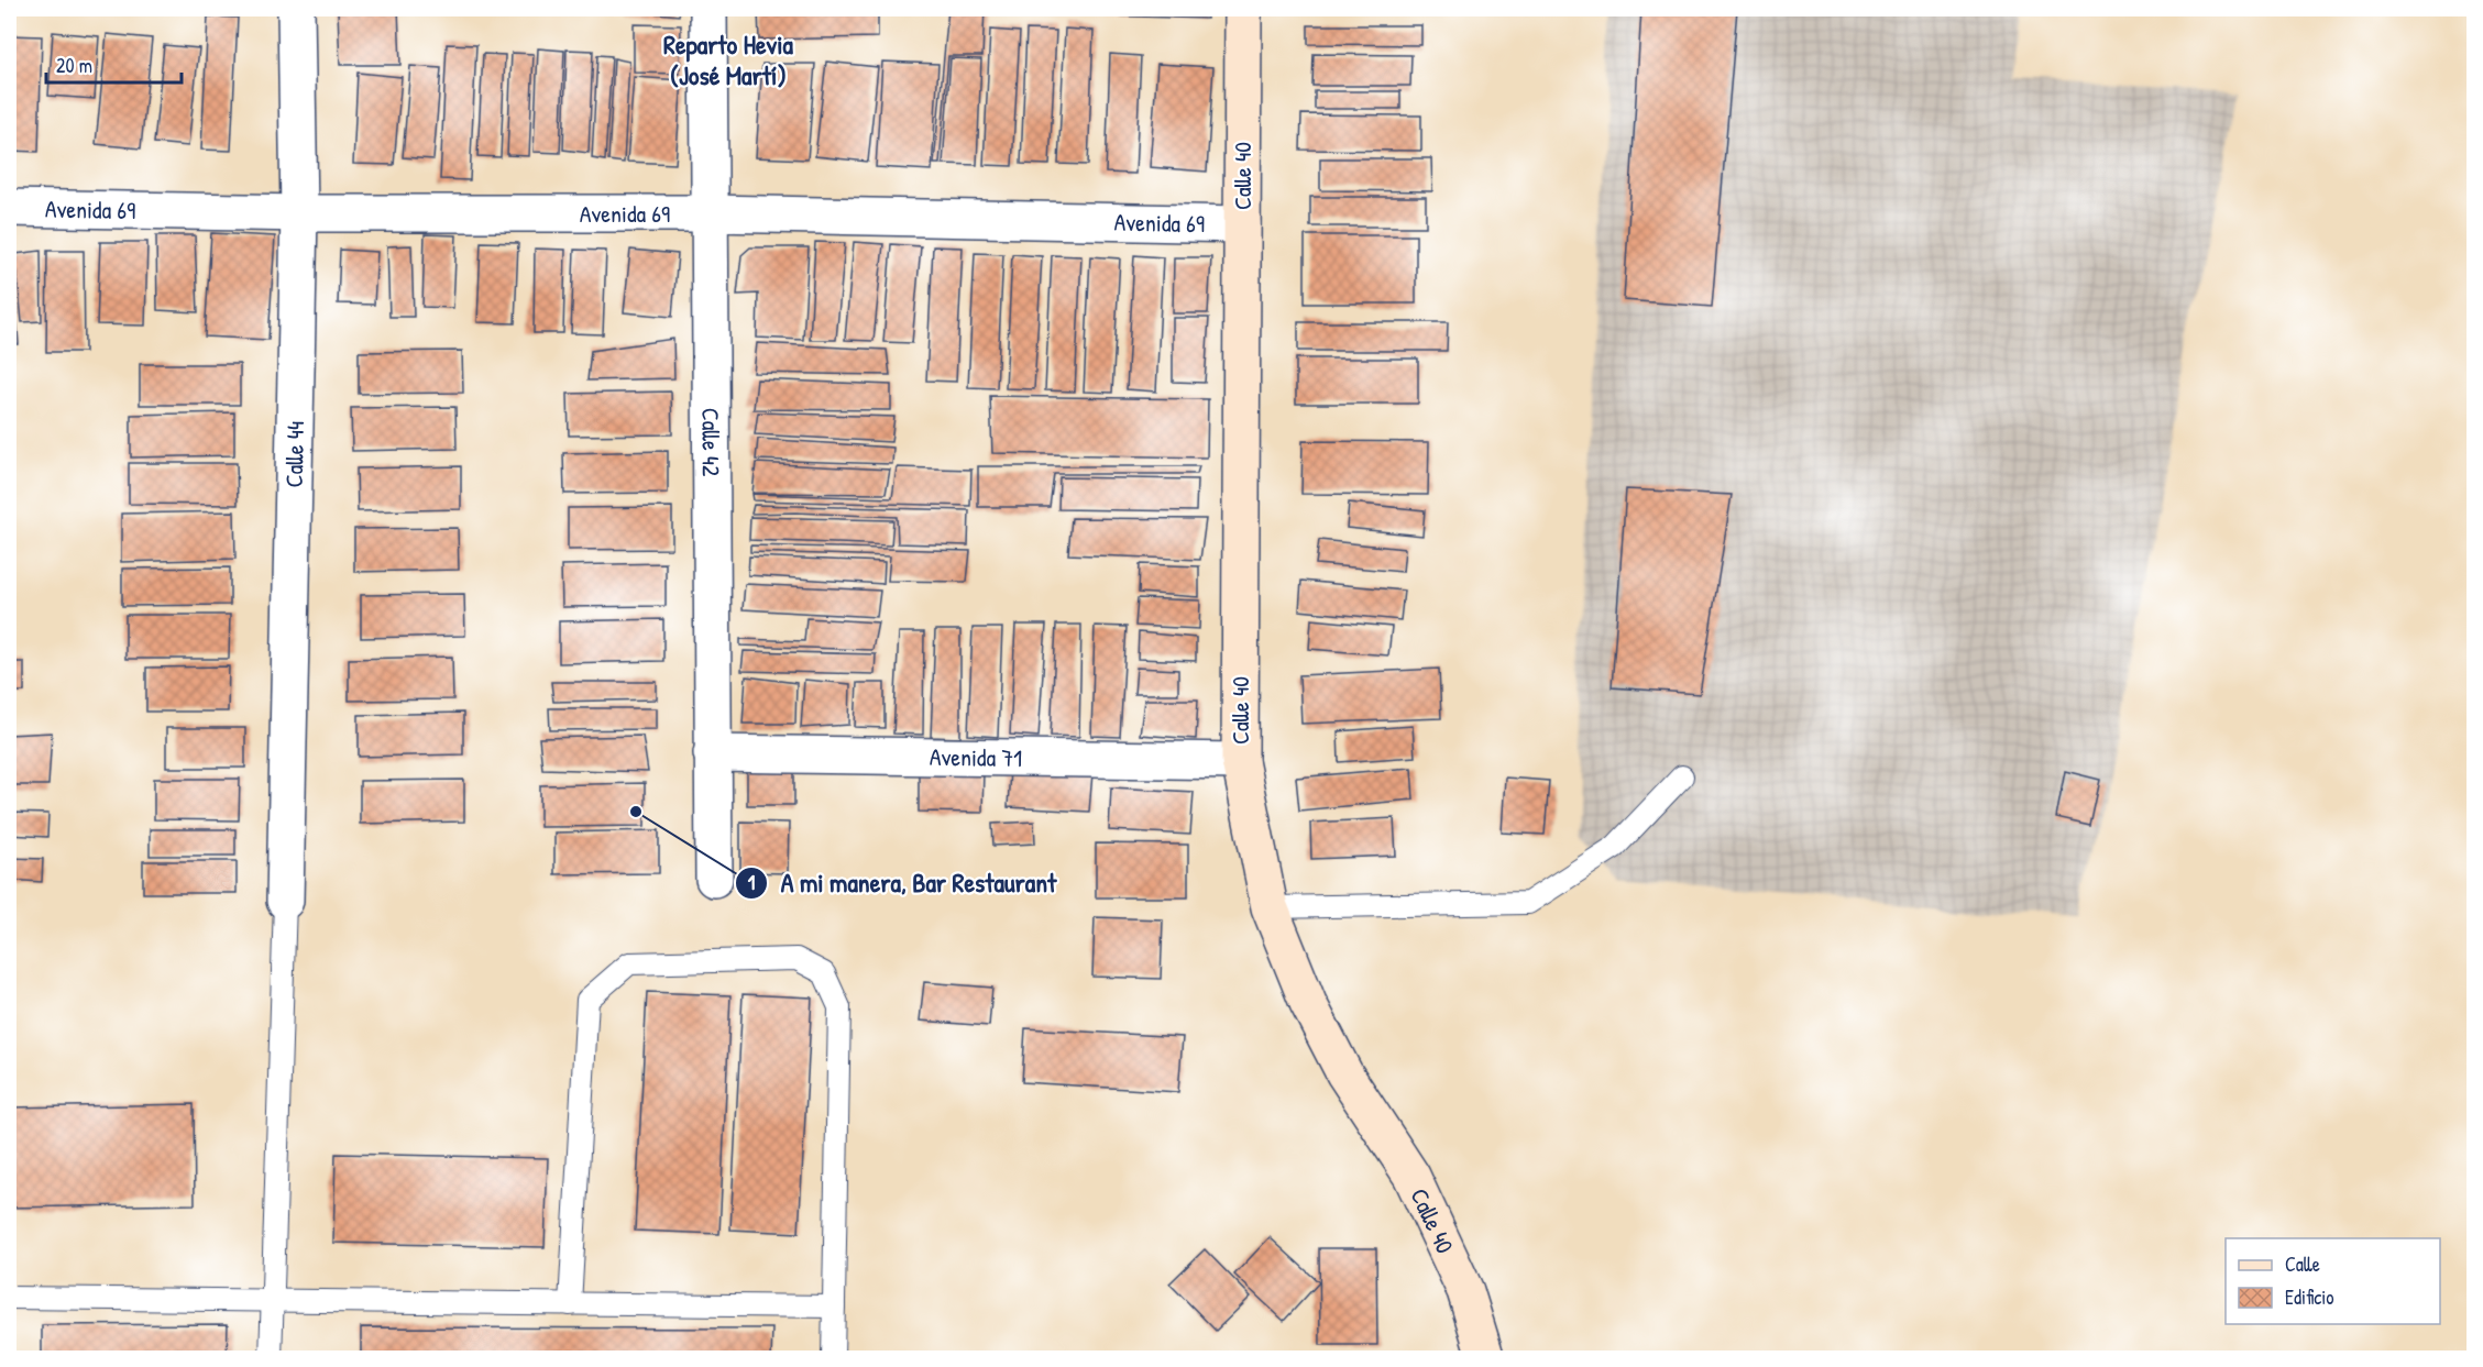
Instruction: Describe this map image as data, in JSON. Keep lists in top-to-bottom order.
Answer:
{
  "streets": {
    "main road": ["Calle 40"],
    "street": [
      "Avenida 69",
      "Calle 42",
      "Calle 44",
      "Avenida 71"
    ]
  },
  "crossings": [
    ["Calle 40", "Avenida 69"],
    ["Calle 40", "Avenida 71"],
    ["Avenida 69", "Calle 42"],
    ["Avenida 69", "Calle 44"],
    ["Calle 42", "Avenida 71"]
  ],
  "districts": ["Reparto Hevia (José Martí)"],
  "places": ["A mi manera, Bar Restaurant"],
  "legend": ["Calle", "Edificio"],
  "scale_bar": "20 m"
}
